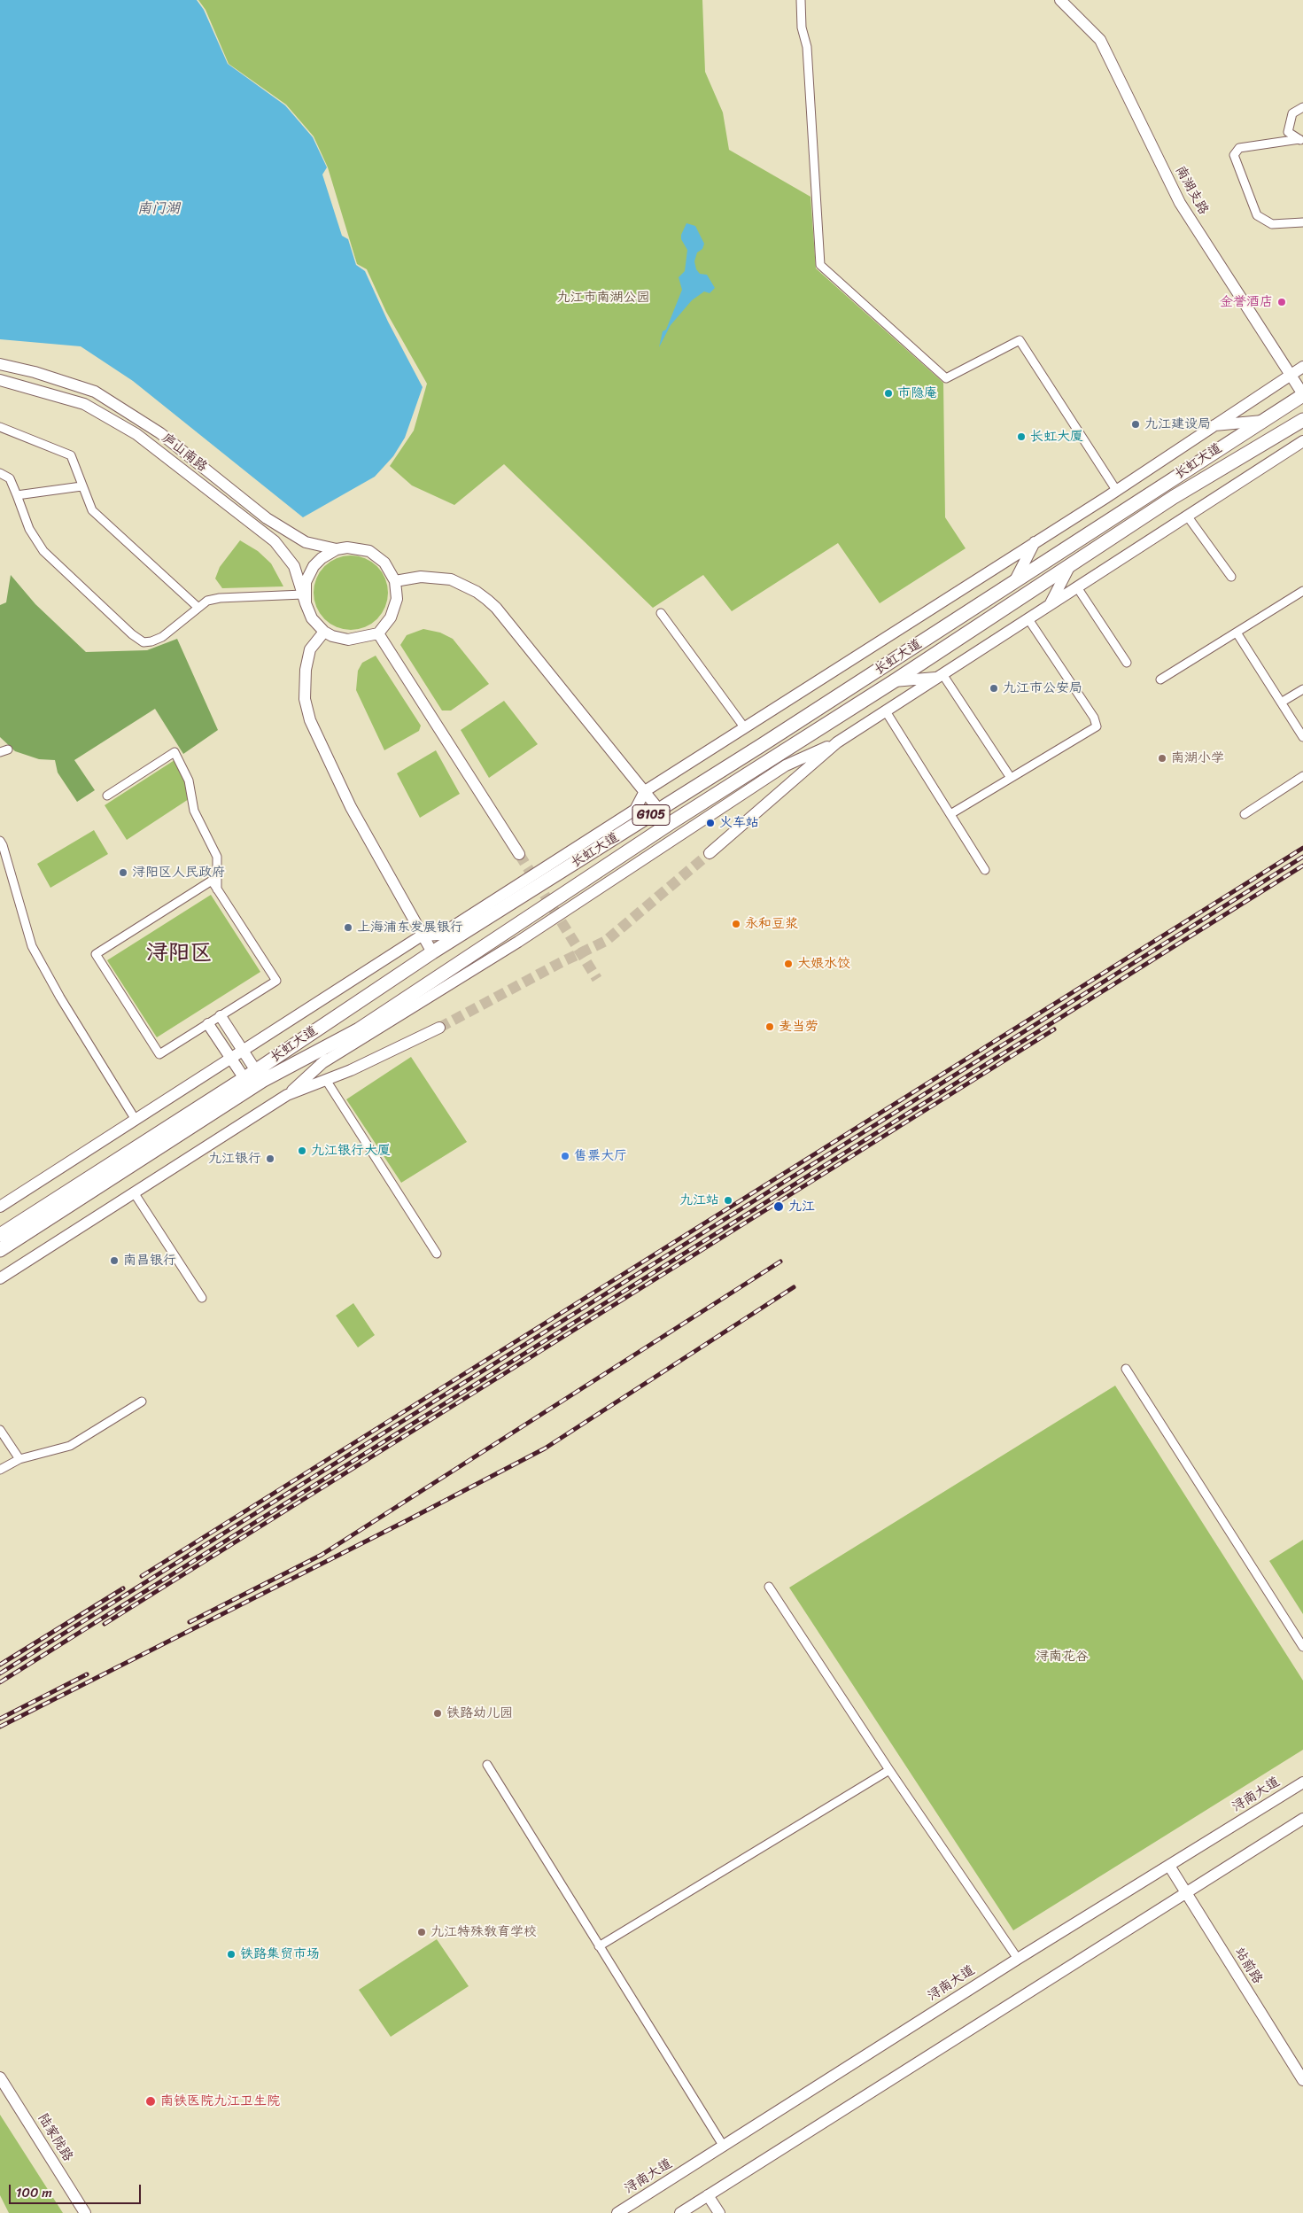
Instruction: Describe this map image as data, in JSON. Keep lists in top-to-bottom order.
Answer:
{
  "streets": {
    "highway": ["长虹大道", "G105"],
    "street": [
      "南湖支路",
      "庐山南路",
      "浔南大道",
      "站前路",
      "陆家陇路"
    ]
  },
  "crossings": [
    ["南湖支路", "长虹大道"],
    ["浔南大道", "站前路"]
  ],
  "districts": ["浔阳区"],
  "water": ["南门湖"],
  "parks": ["九江市南湖公园", "浔南花谷"],
  "places": [
    "金誉酒店",
    "市隐庵",
    "九江建设局",
    "长虹大厦",
    "九江市公安局",
    "南湖小学",
    "火车站",
    "浔阳区人民政府",
    "永和豆浆",
    "上海浦东发展银行",
    "大娘水饺",
    "麦当劳",
    "九江银行大厦",
    "售票大厅",
    "九江银行",
    "九江站",
    "九江",
    "南昌银行",
    "铁路幼儿园",
    "九江特殊教育学校",
    "铁路集贸市场",
    "南铁医院九江卫生院"
  ],
  "scale_bar": "100 m"
}
